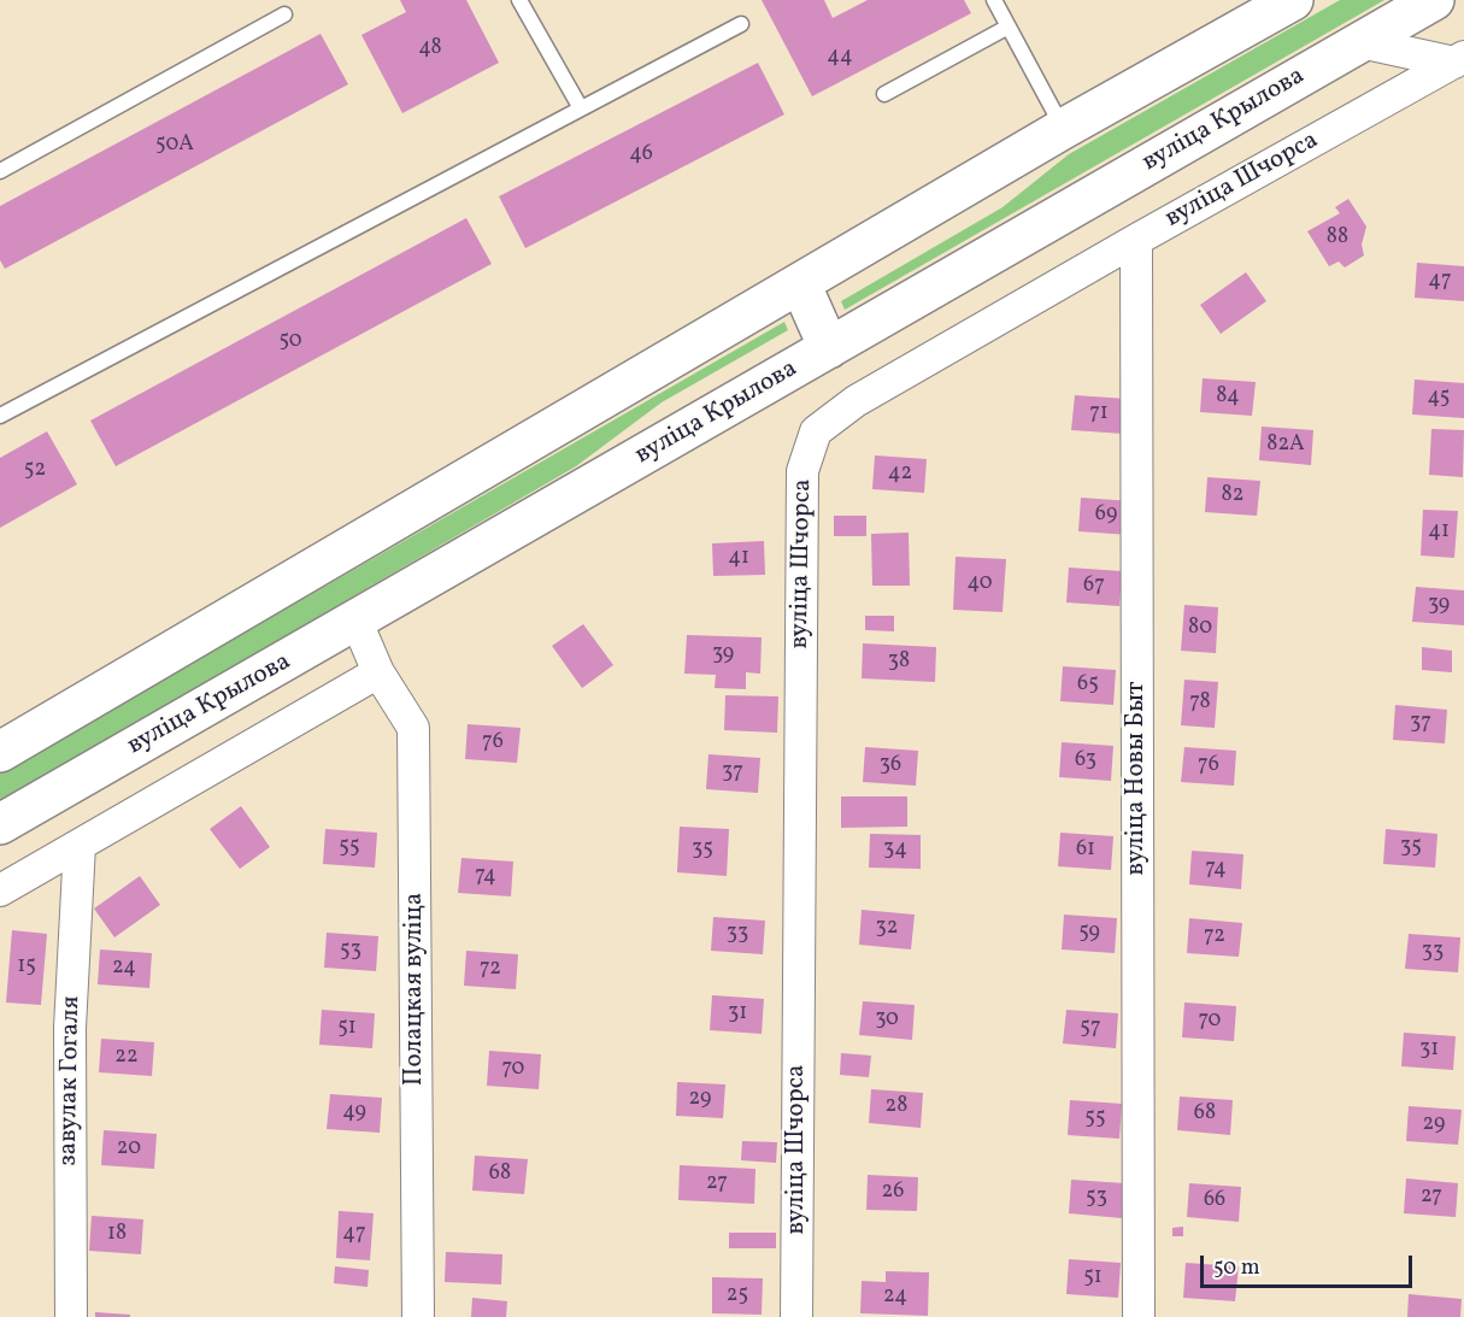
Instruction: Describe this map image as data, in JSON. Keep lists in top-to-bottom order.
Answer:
{
  "streets": {
    "main road": ["вуліца Крылова"],
    "street": [
      "вуліца Шчорса",
      "вуліца Новы Быт",
      "Полацкая вуліца",
      "завулак Гогаля"
    ]
  },
  "crossings": [
    ["вуліца Крылова", "Полацкая вуліца"],
    ["вуліца Шчорса", "вуліца Новы Быт"]
  ],
  "house_numbers": [
    "48",
    "44",
    "50А",
    "46",
    "88",
    "47",
    "50",
    "84",
    "45",
    "71",
    "82А",
    "52",
    "42",
    "82",
    "69",
    "41",
    "41",
    "40",
    "67",
    "39",
    "80",
    "39",
    "38",
    "65",
    "78",
    "37",
    "76",
    "63",
    "36",
    "76",
    "37",
    "55",
    "35",
    "35",
    "34",
    "61",
    "74",
    "74",
    "32",
    "59",
    "33",
    "72",
    "53",
    "33",
    "15",
    "24",
    "72",
    "31",
    "30",
    "70",
    "51",
    "57",
    "31",
    "22",
    "70",
    "29",
    "28",
    "49",
    "68",
    "55",
    "29",
    "20",
    "68",
    "27",
    "26",
    "27",
    "53",
    "66",
    "18",
    "47",
    "51",
    "25",
    "24"
  ],
  "scale_bar": "50 m"
}
